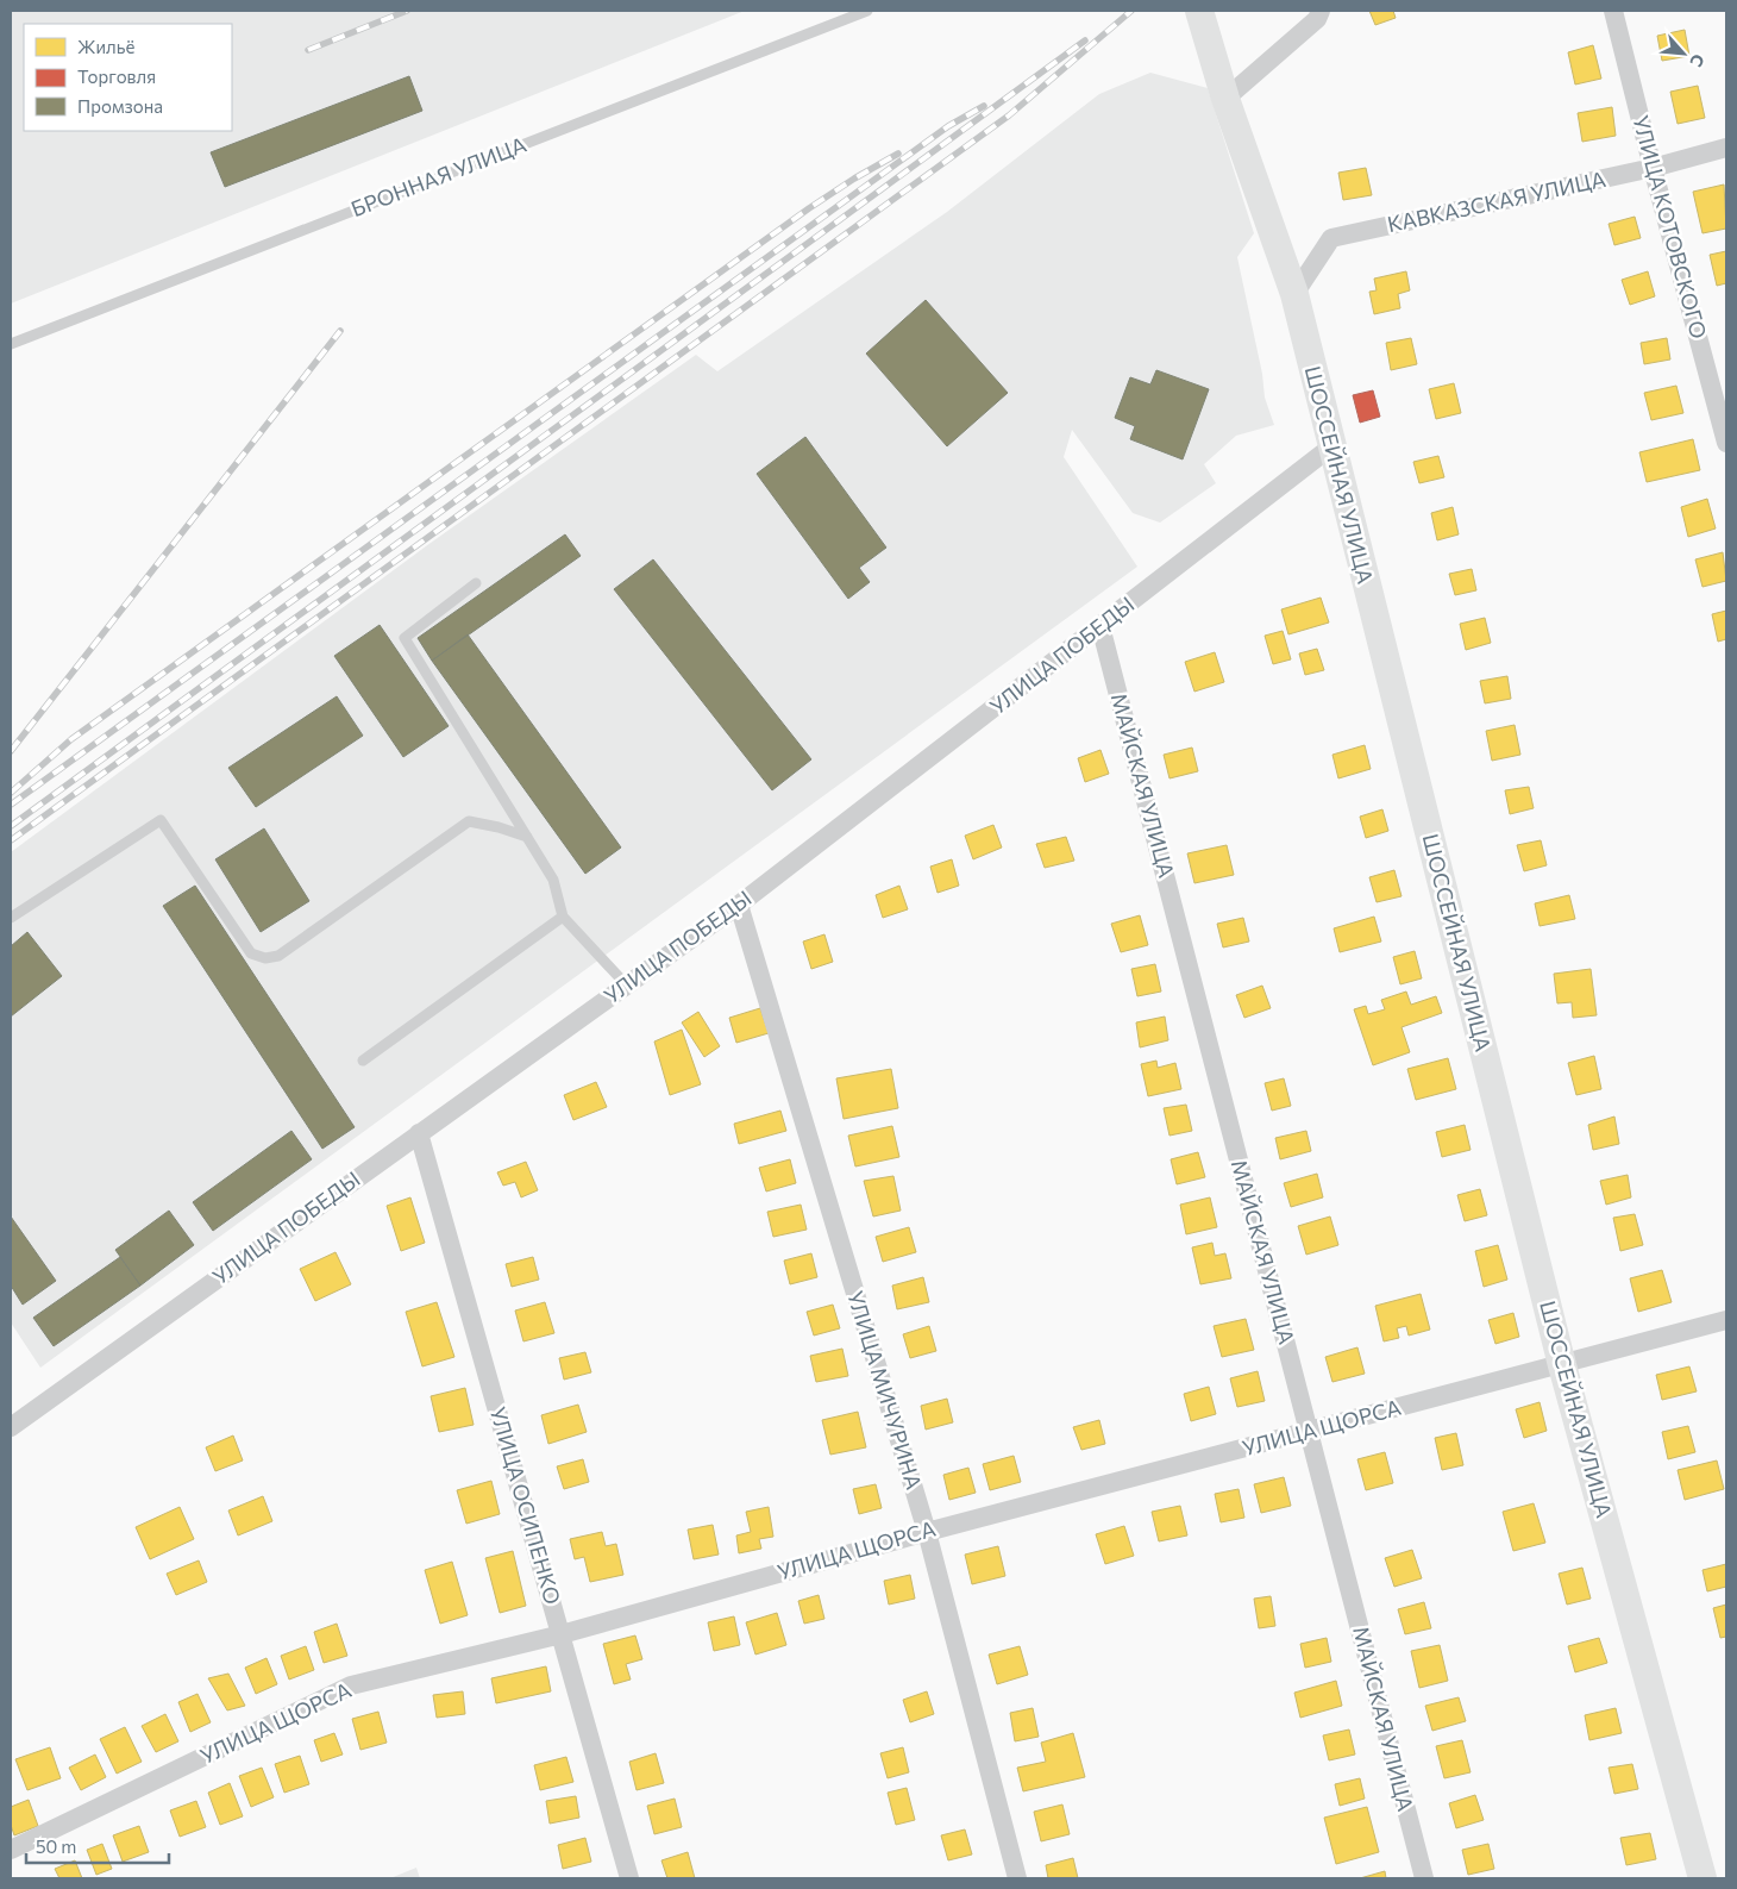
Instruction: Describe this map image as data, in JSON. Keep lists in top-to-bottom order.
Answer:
{
  "streets": {
    "main road": ["ШОССЕЙНАЯ УЛИЦА"],
    "street": [
      "КАВКАЗСКАЯ УЛИЦА",
      "УЛИЦА КОТОВСКОГО",
      "УЛИЦА ПОБЕДЫ",
      "МАЙСКАЯ УЛИЦА",
      "УЛИЦА МИЧУРИНА",
      "УЛИЦА ЩОРСА",
      "УЛИЦА ОСИПЕНКО"
    ],
    "lane": ["БРОННАЯ УЛИЦА"]
  },
  "crossings": [
    ["КАВКАЗСКАЯ УЛИЦА", "УЛИЦА КОТОВСКОГО"],
    ["КАВКАЗСКАЯ УЛИЦА", "ШОССЕЙНАЯ УЛИЦА"],
    ["ШОССЕЙНАЯ УЛИЦА", "УЛИЦА ПОБЕДЫ"],
    ["ШОССЕЙНАЯ УЛИЦА", "УЛИЦА ЩОРСА"],
    ["УЛИЦА ПОБЕДЫ", "МАЙСКАЯ УЛИЦА"],
    ["УЛИЦА ПОБЕДЫ", "УЛИЦА МИЧУРИНА"],
    ["УЛИЦА ПОБЕДЫ", "УЛИЦА ОСИПЕНКО"],
    ["МАЙСКАЯ УЛИЦА", "УЛИЦА ЩОРСА"],
    ["УЛИЦА МИЧУРИНА", "УЛИЦА ЩОРСА"],
    ["УЛИЦА ЩОРСА", "УЛИЦА ОСИПЕНКО"]
  ],
  "legend": ["Жильё", "Торговля", "Промзона"],
  "scale_bar": "50 m",
  "north": "bottom right"
}
